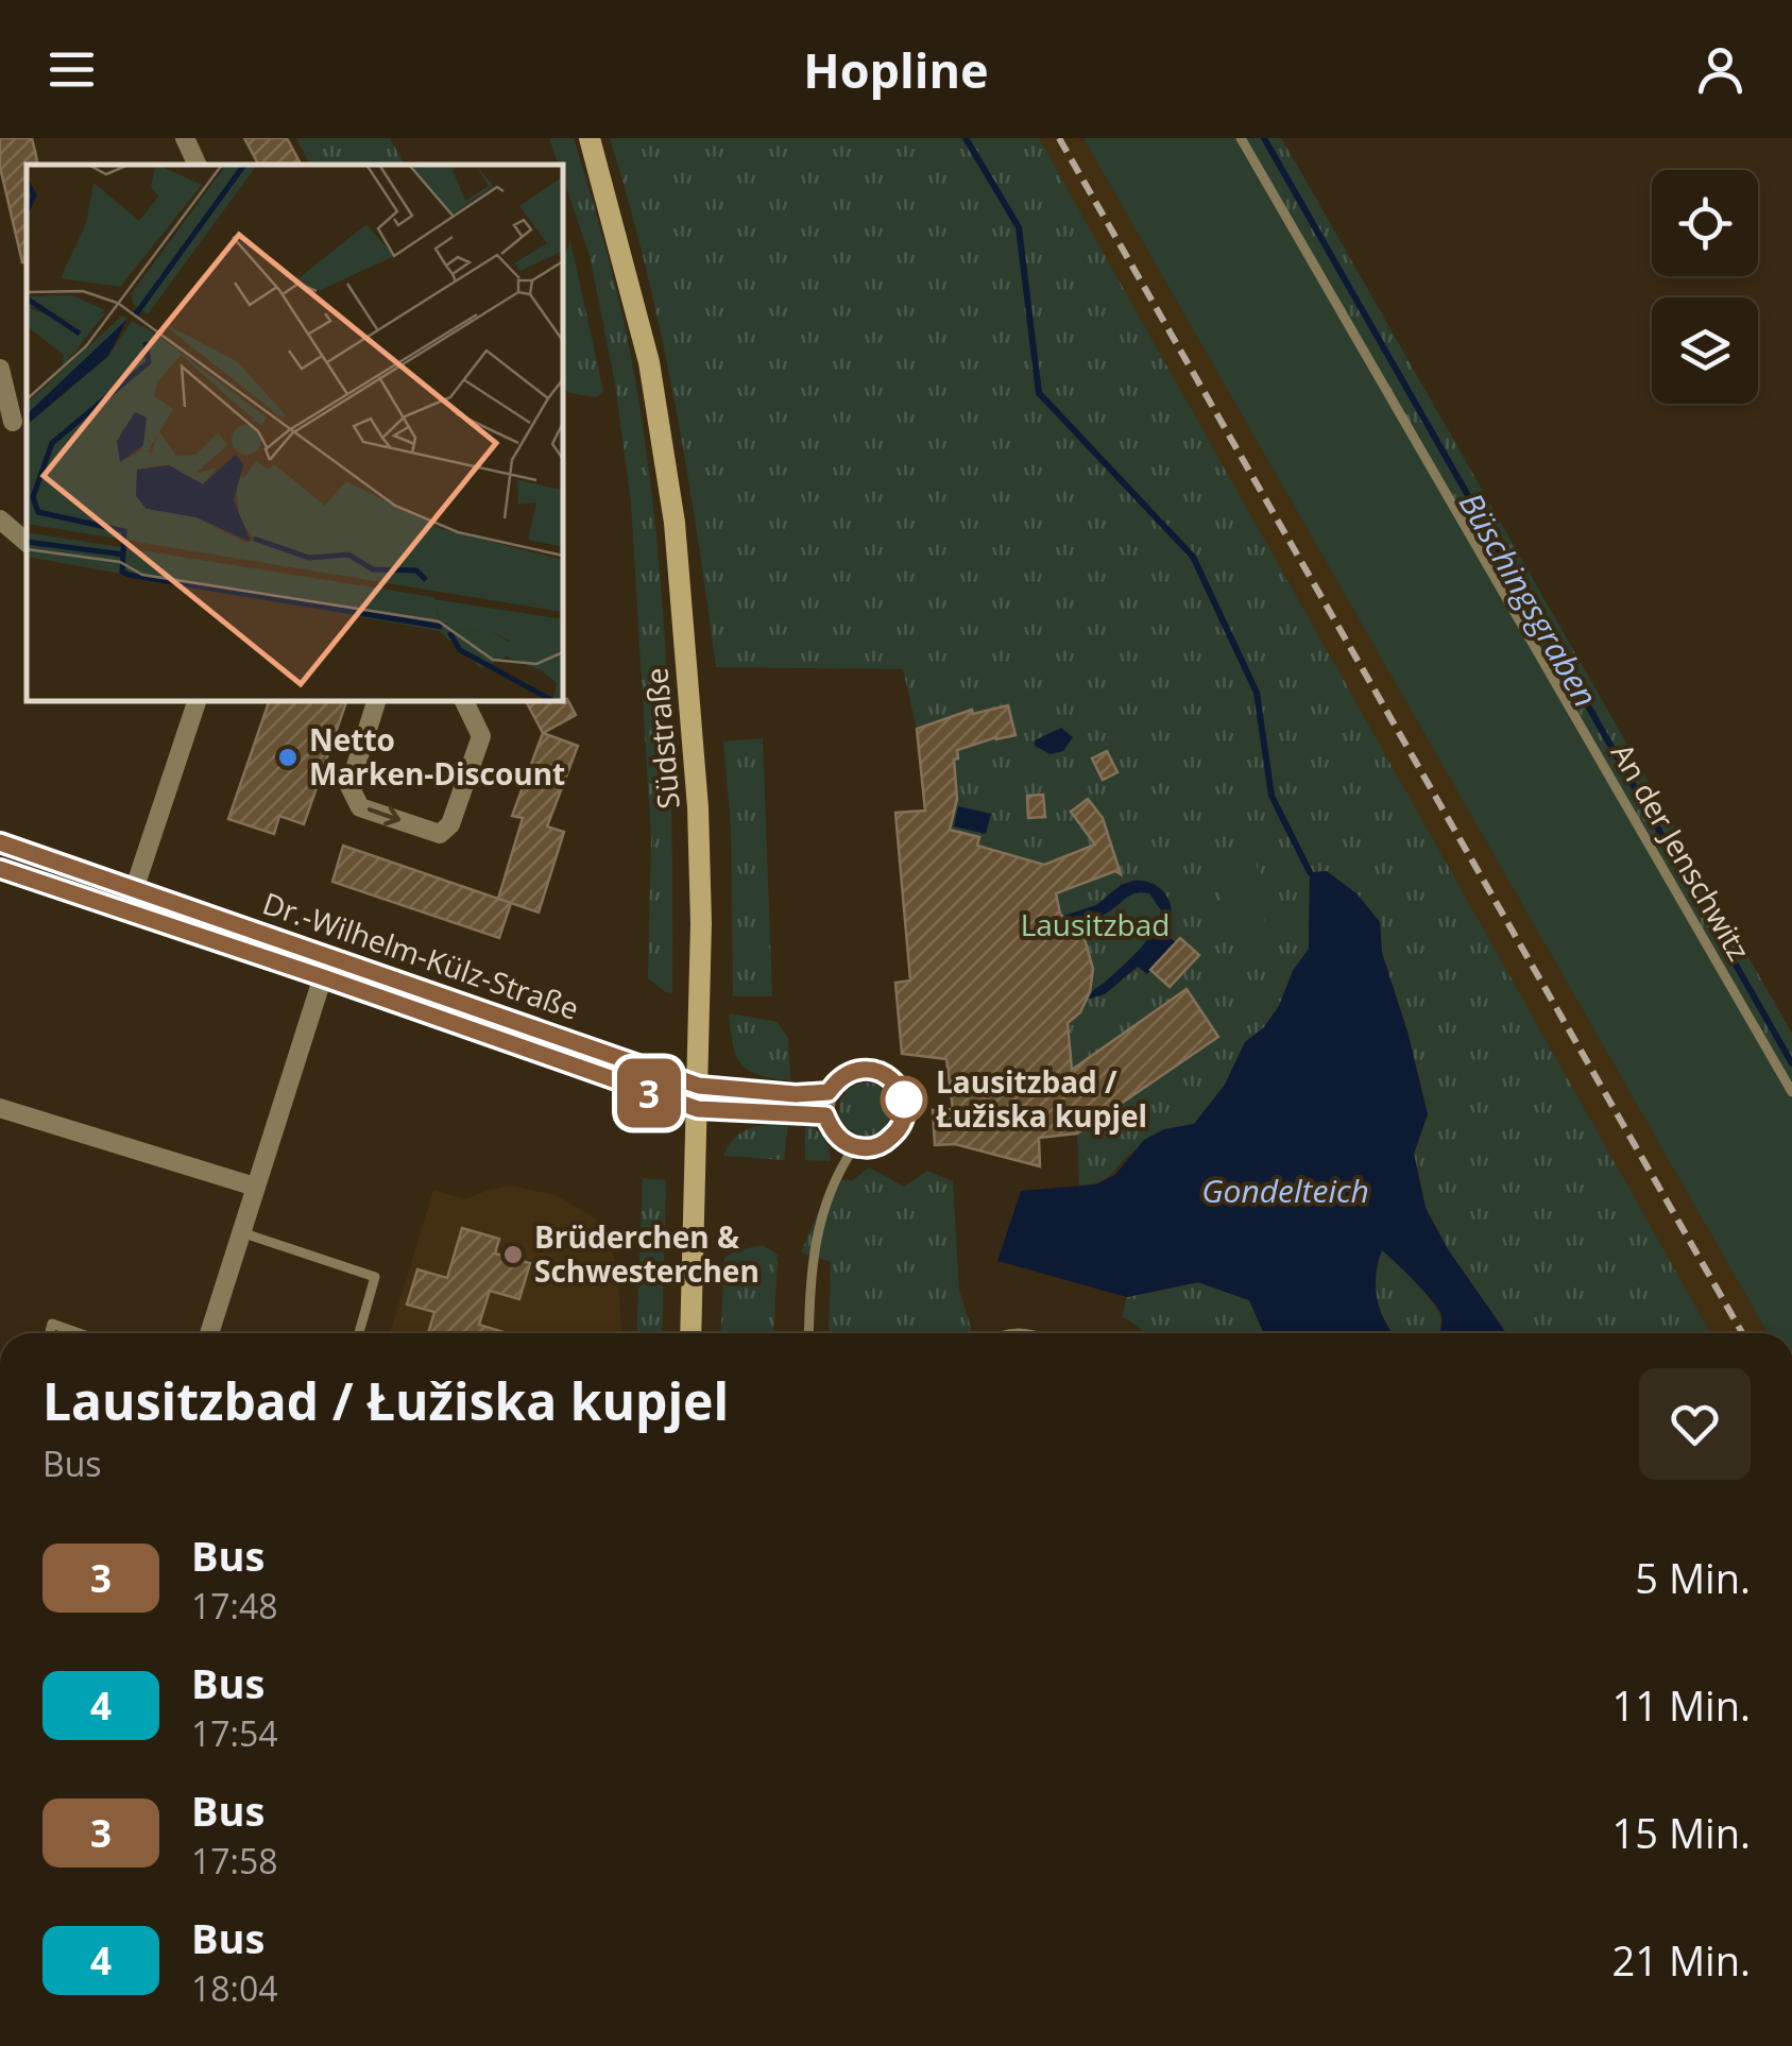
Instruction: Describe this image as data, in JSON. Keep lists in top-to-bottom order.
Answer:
{
  "streets": {
    "main road": ["Südstraße"],
    "street": ["Dr.-Wilhelm-Külz-Straße"],
    "lane": ["An der Jenschwitz"]
  },
  "crossings": [
    ["Südstraße", "Dr.-Wilhelm-Külz-Straße"]
  ],
  "water": ["Büschingsgraben", "Gondelteich"],
  "parks": ["Lausitzbad"],
  "places": ["Netto Marken-Discount", "Lausitzbad / Łužiska kupjel", "Brüderchen & Schwesterchen"],
  "lines": ["bus line 3"],
  "page": {
    "header": "Hopline",
    "on_map": "3",
    "heading": ["Lausitzbad / Łužiska kupjel", "Bus"],
    "list": [
      {
        "mark": "3",
        "name": "Bus",
        "note": "17:48",
        "value": "5 Min."
      },
      {
        "mark": "4",
        "name": "Bus",
        "note": "17:54",
        "value": "11 Min."
      },
      {
        "mark": "3",
        "name": "Bus",
        "note": "17:58",
        "value": "15 Min."
      },
      {
        "mark": "4",
        "name": "Bus",
        "note": "18:04",
        "value": "21 Min."
      }
    ]
  }
}
